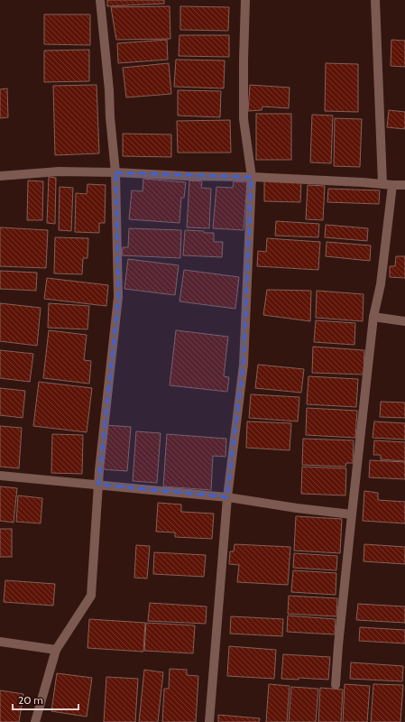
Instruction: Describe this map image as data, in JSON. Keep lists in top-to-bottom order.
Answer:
{
  "scale_bar": "20 m"
}
